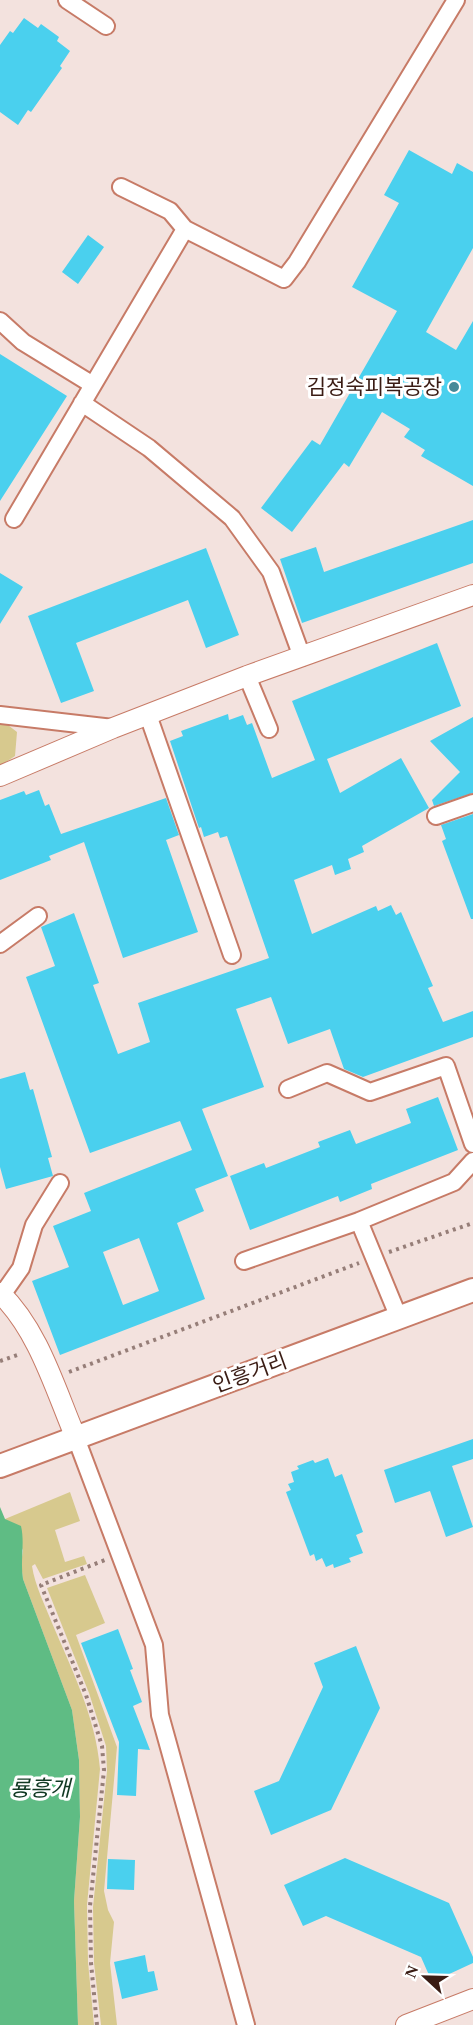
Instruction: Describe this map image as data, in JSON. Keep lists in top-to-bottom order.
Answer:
{
  "streets": {
    "main road": ["인흥거리"]
  },
  "water": ["룡흥개"],
  "places": ["김정숙피복공장"],
  "north": "left"
}
